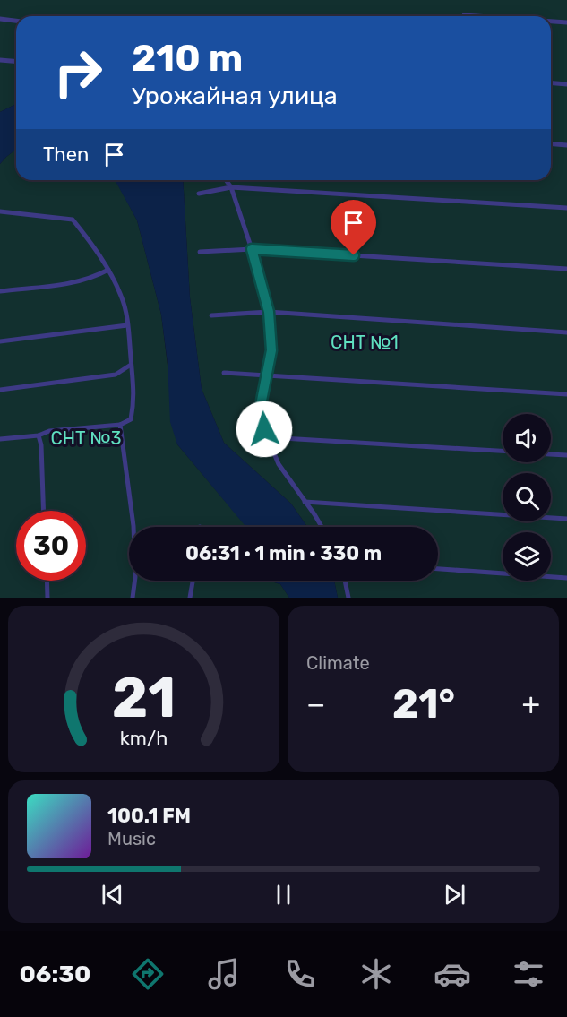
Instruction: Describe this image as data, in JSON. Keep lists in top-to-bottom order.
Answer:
{
  "parks": ["СНТ №1", "СНТ №3"],
  "page": {
    "turn": ["210 m", "Урожайная улица"],
    "then": "Then",
    "limit": "30",
    "trip": "06:31 · 1 min · 330 m",
    "tile": "Climate",
    "heat": ["−", "21°", "+"],
    "song": ["100.1 FM", "Music"],
    "tabs": "06:30",
    "gauge": ["21", "km/h"]
  }
}
